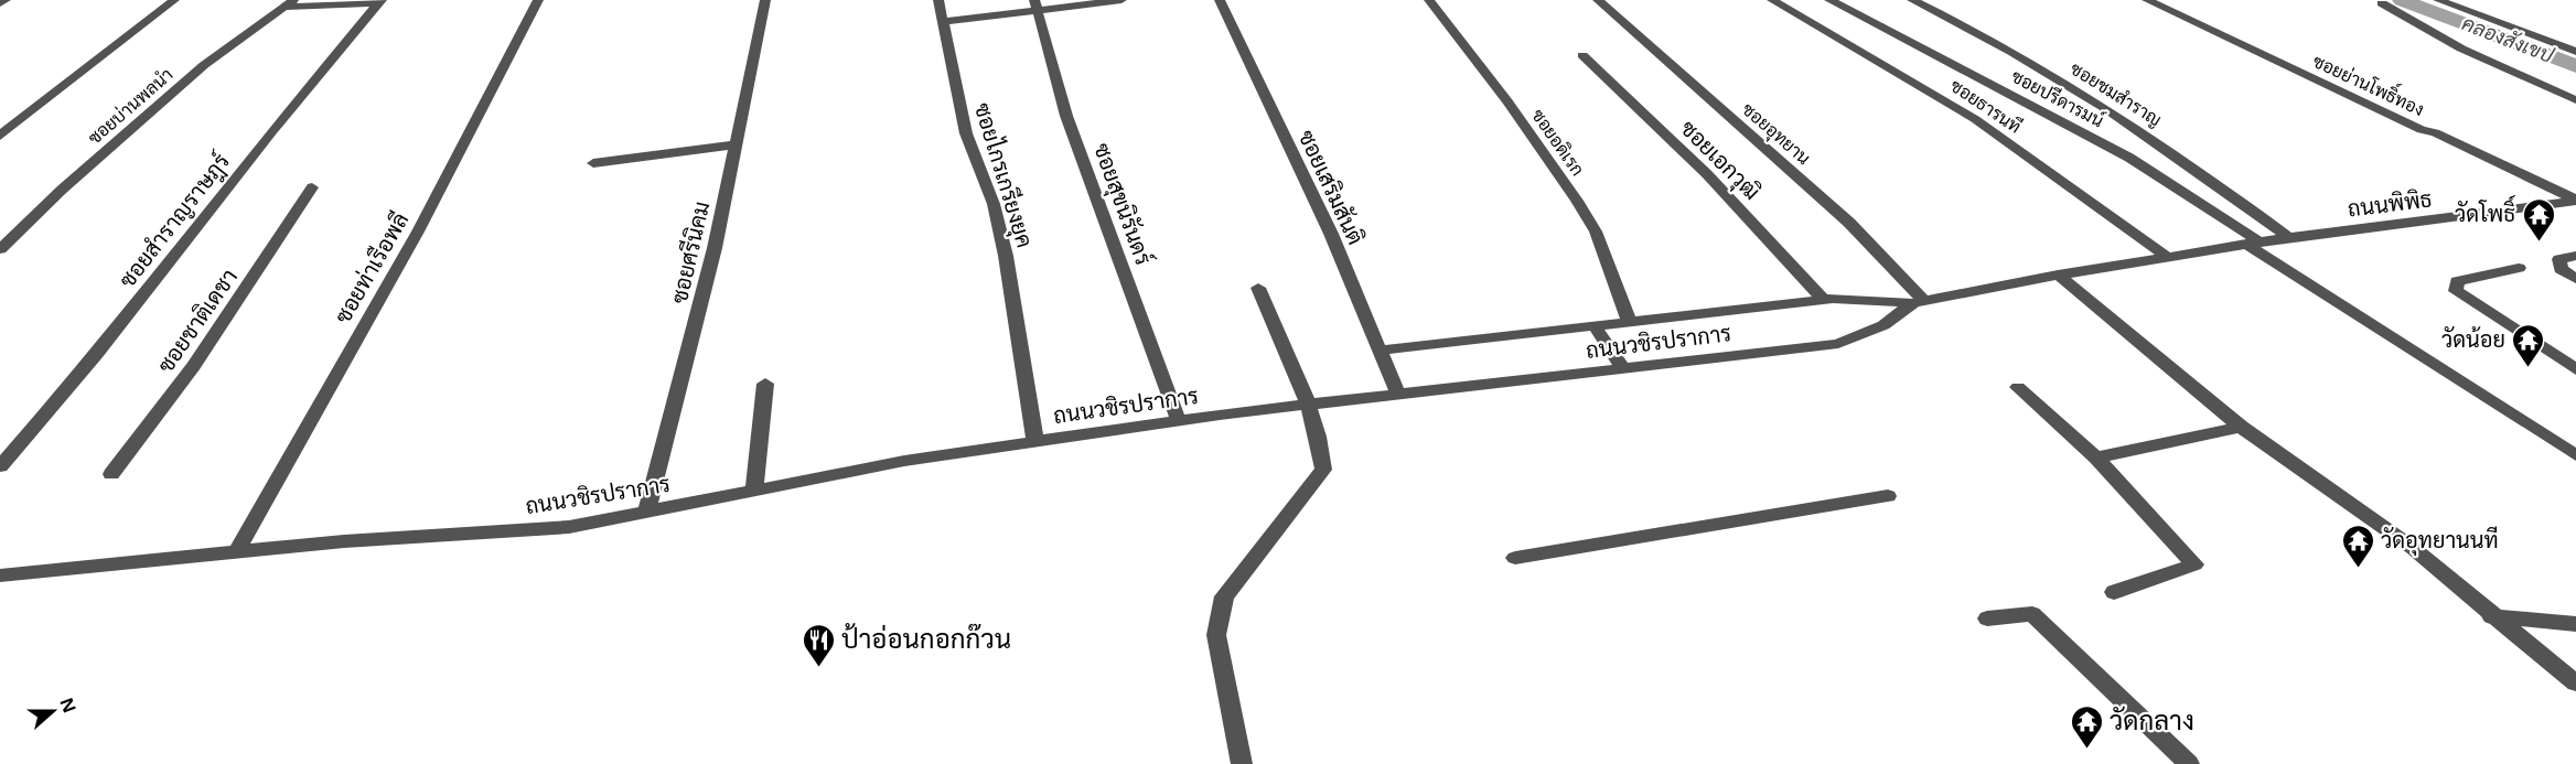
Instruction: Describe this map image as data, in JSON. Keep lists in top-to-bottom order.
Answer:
{
  "streets": {
    "street": [
      "ซอยย่านโพธิ์ทอง",
      "ซอยชมสำราญ",
      "ซอยปรีดารมน์",
      "ซอยบ่านพลนำ",
      "ซอยธารนที",
      "ซอยอุทยาน",
      "ซอยอดิเรก",
      "ซอยเอกวุฒิ",
      "ซอยไกรเกรียงยุค",
      "ซอยเสริมสันติ",
      "ซอยสุขนิรันดร์",
      "ถนนพิพิธ",
      "ซอยสำราญราษฎร์",
      "ซอยศรีนิคม",
      "ซอยท่าเรือพลี",
      "ซอยชาติเดชา",
      "ถนนวชิรปราการ"
    ]
  },
  "crossings": [
    ["ซอยย่านโพธิ์ทอง", "ถนนพิพิธ"],
    ["ซอยชมสำราญ", "ถนนพิพิธ"],
    ["ซอยปรีดารมน์", "ถนนพิพิธ"],
    ["ซอยปรีดารมน์", "ถนนวชิรปราการ"],
    ["ซอยธารนที", "ถนนวชิรปราการ"],
    ["ซอยอุทยาน", "ถนนวชิรปราการ"],
    ["ซอยไกรเกรียงยุค", "ถนนวชิรปราการ"],
    ["ซอยเสริมสันติ", "ถนนวชิรปราการ"],
    ["ซอยสุขนิรันดร์", "ถนนวชิรปราการ"],
    ["ถนนพิพิธ", "ถนนวชิรปราการ"],
    ["ซอยศรีนิคม", "ถนนวชิรปราการ"],
    ["ซอยท่าเรือพลี", "ถนนวชิรปราการ"]
  ],
  "water": ["คลองสังเขป"],
  "places": {
    "temple": [
      "วัดโพธิ์",
      "วัดน้อย",
      "วัดอุทยานนที",
      "วัดกลาง"
    ],
    "restaurant": ["ป้าอ่อนกอกก๊วน"]
  },
  "north": "right"
}
